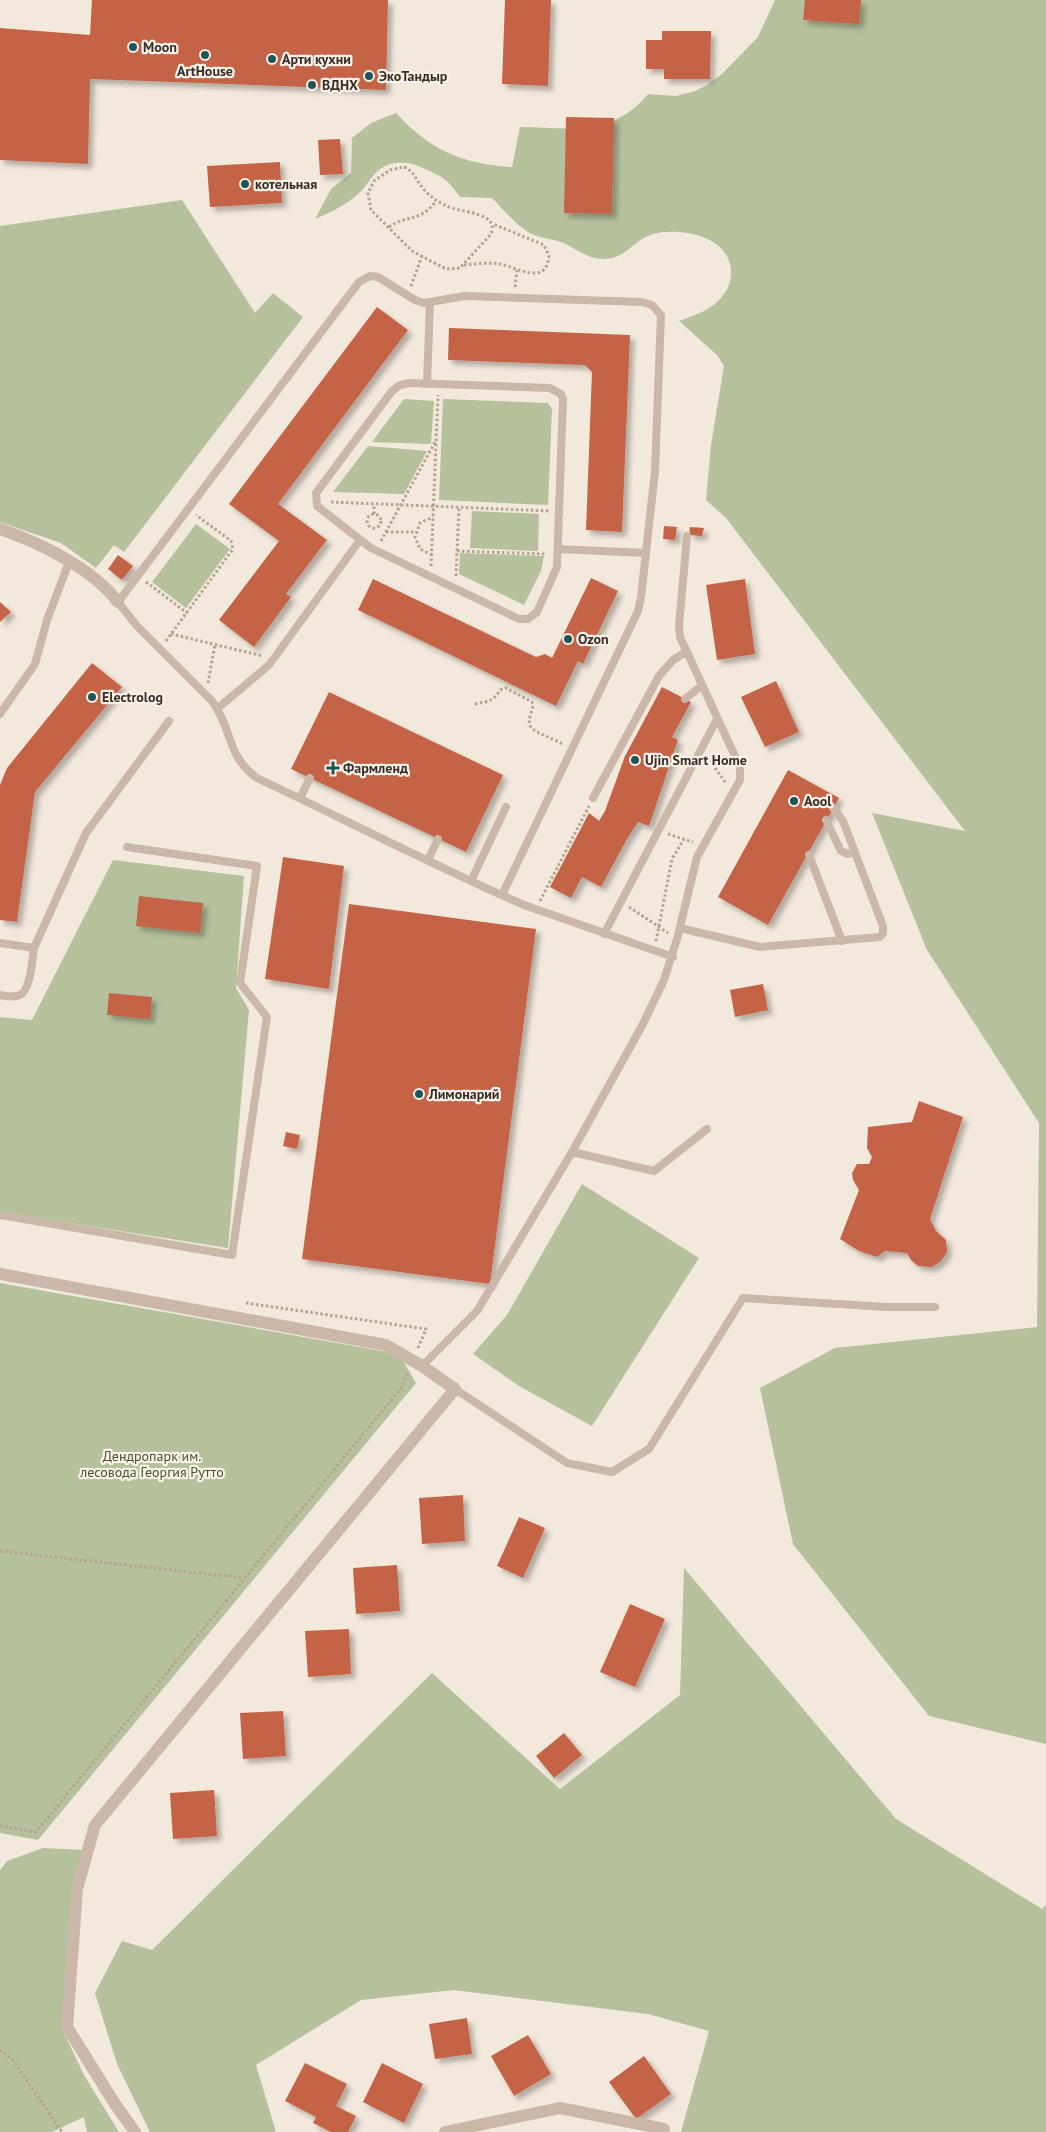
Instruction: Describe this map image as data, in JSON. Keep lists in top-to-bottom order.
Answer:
{
  "parks": ["Дендропарк им. лесовода Георгия Рутто"],
  "places": {
    "other": [
      "Moon",
      "ArtHouse",
      "Арти кухни",
      "ЭкоТандыр",
      "ВДНХ",
      "котельная",
      "Ozon",
      "Electrolog",
      "Ujin Smart Home",
      "Aool",
      "Лимонарий"
    ],
    "health": ["Фармленд"]
  }
}
